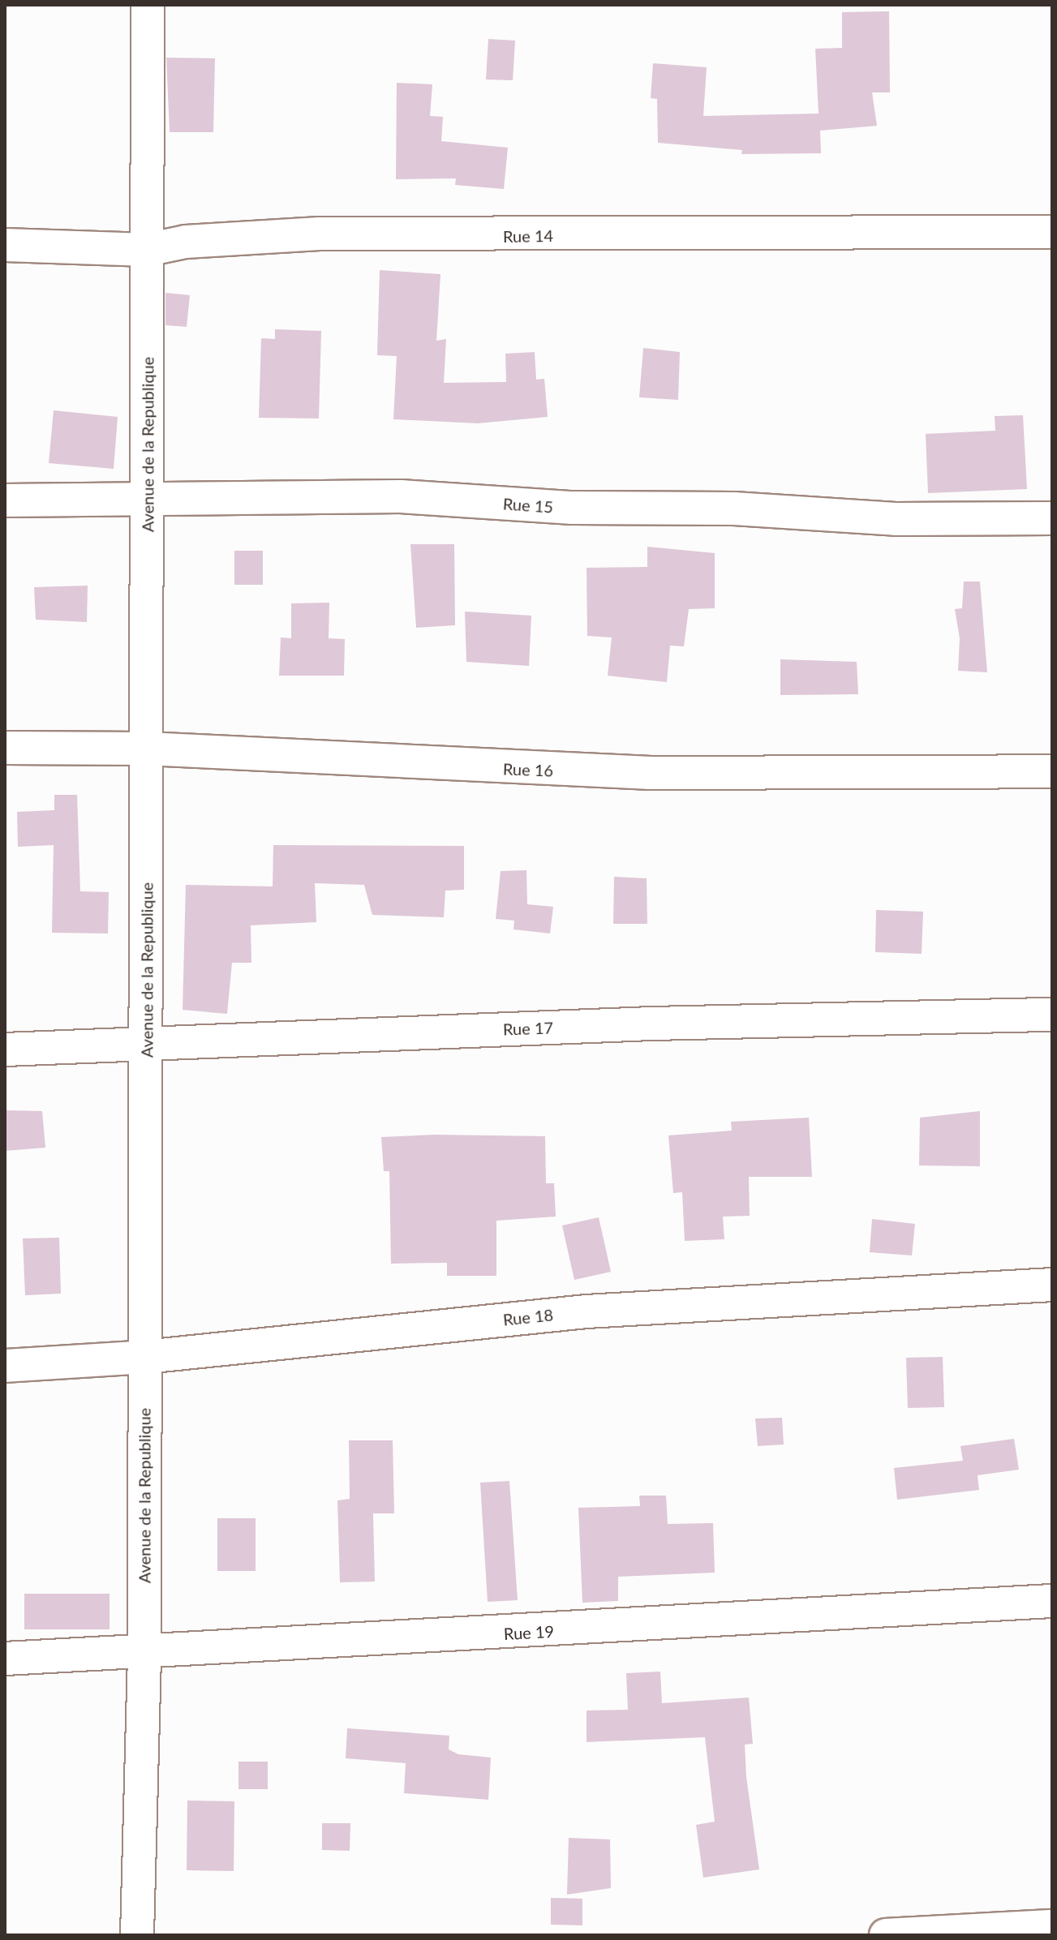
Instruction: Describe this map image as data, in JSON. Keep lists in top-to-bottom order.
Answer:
{
  "streets": {
    "street": [
      "Rue 14",
      "Avenue de la Republique",
      "Rue 15",
      "Rue 16",
      "Rue 17",
      "Rue 18",
      "Rue 19"
    ]
  },
  "crossings": [
    ["Rue 14", "Avenue de la Republique"],
    ["Avenue de la Republique", "Rue 15"],
    ["Avenue de la Republique", "Rue 16"],
    ["Avenue de la Republique", "Rue 17"],
    ["Avenue de la Republique", "Rue 18"],
    ["Avenue de la Republique", "Rue 19"]
  ]
}
